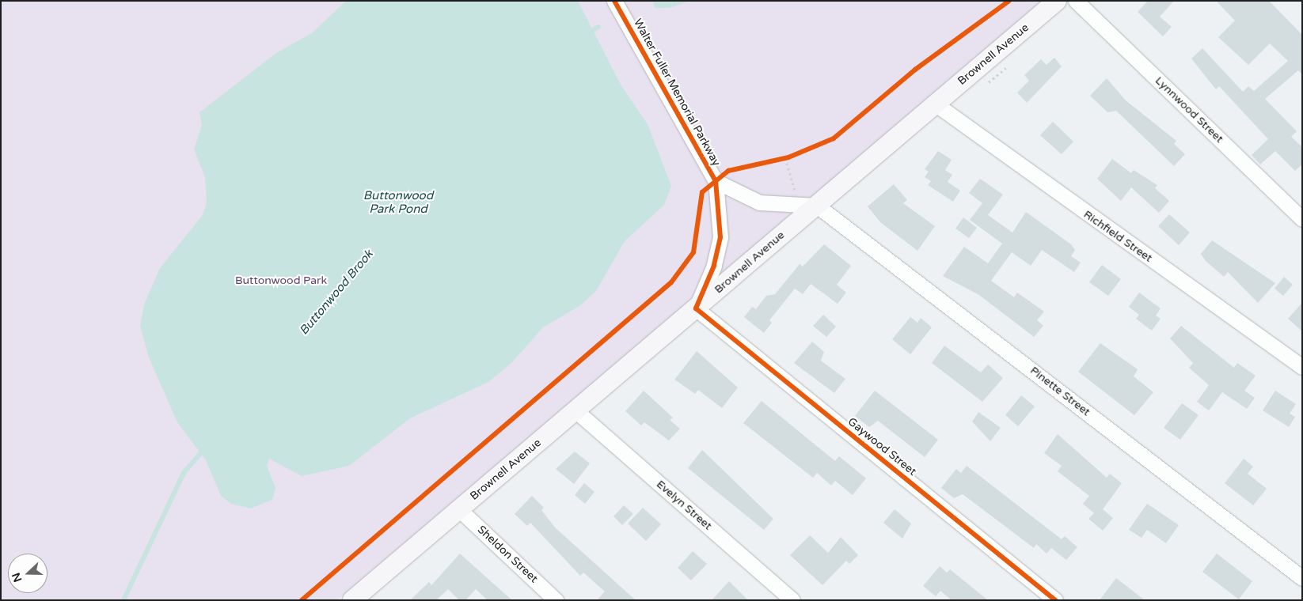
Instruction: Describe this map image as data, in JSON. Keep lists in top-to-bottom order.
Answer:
{
  "streets": {
    "main road": ["Brownell Avenue"],
    "street": [
      "Walter Fuller Memorial Parkway",
      "Lynnwood Street",
      "Richfield Street",
      "Pinette Street",
      "Gaywood Street",
      "Evelyn Street",
      "Sheldon Street"
    ]
  },
  "crossings": [
    ["Brownell Avenue", "Walter Fuller Memorial Parkway"],
    ["Brownell Avenue", "Richfield Street"],
    ["Brownell Avenue", "Pinette Street"],
    ["Brownell Avenue", "Gaywood Street"],
    ["Brownell Avenue", "Evelyn Street"],
    ["Brownell Avenue", "Sheldon Street"],
    ["Walter Fuller Memorial Parkway", "Pinette Street"],
    ["Walter Fuller Memorial Parkway", "Gaywood Street"]
  ],
  "water": ["Buttonwood Park Pond", "Buttonwood Brook"],
  "parks": ["Buttonwood Park"],
  "north": "left"
}
